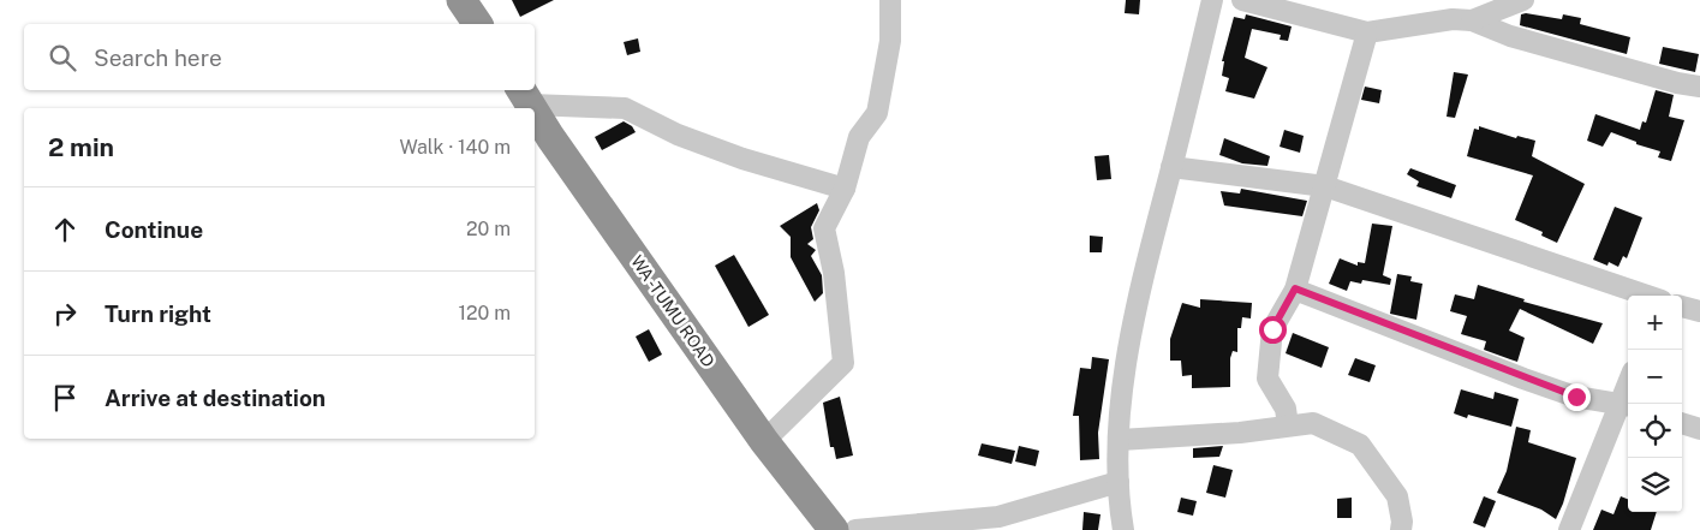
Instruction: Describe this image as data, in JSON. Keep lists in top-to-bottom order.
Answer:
{
  "streets": {
    "highway": ["WA -TUMU ROAD"]
  },
  "page": {
    "search": "Search here",
    "heading": ["2 min", "Walk · 140 m"],
    "list": [
      ["Continue", "20 m"],
      ["Turn right", "120 m"],
      "Arrive at destination"
    ],
    "map_buttons": ["+", "−"]
  }
}
